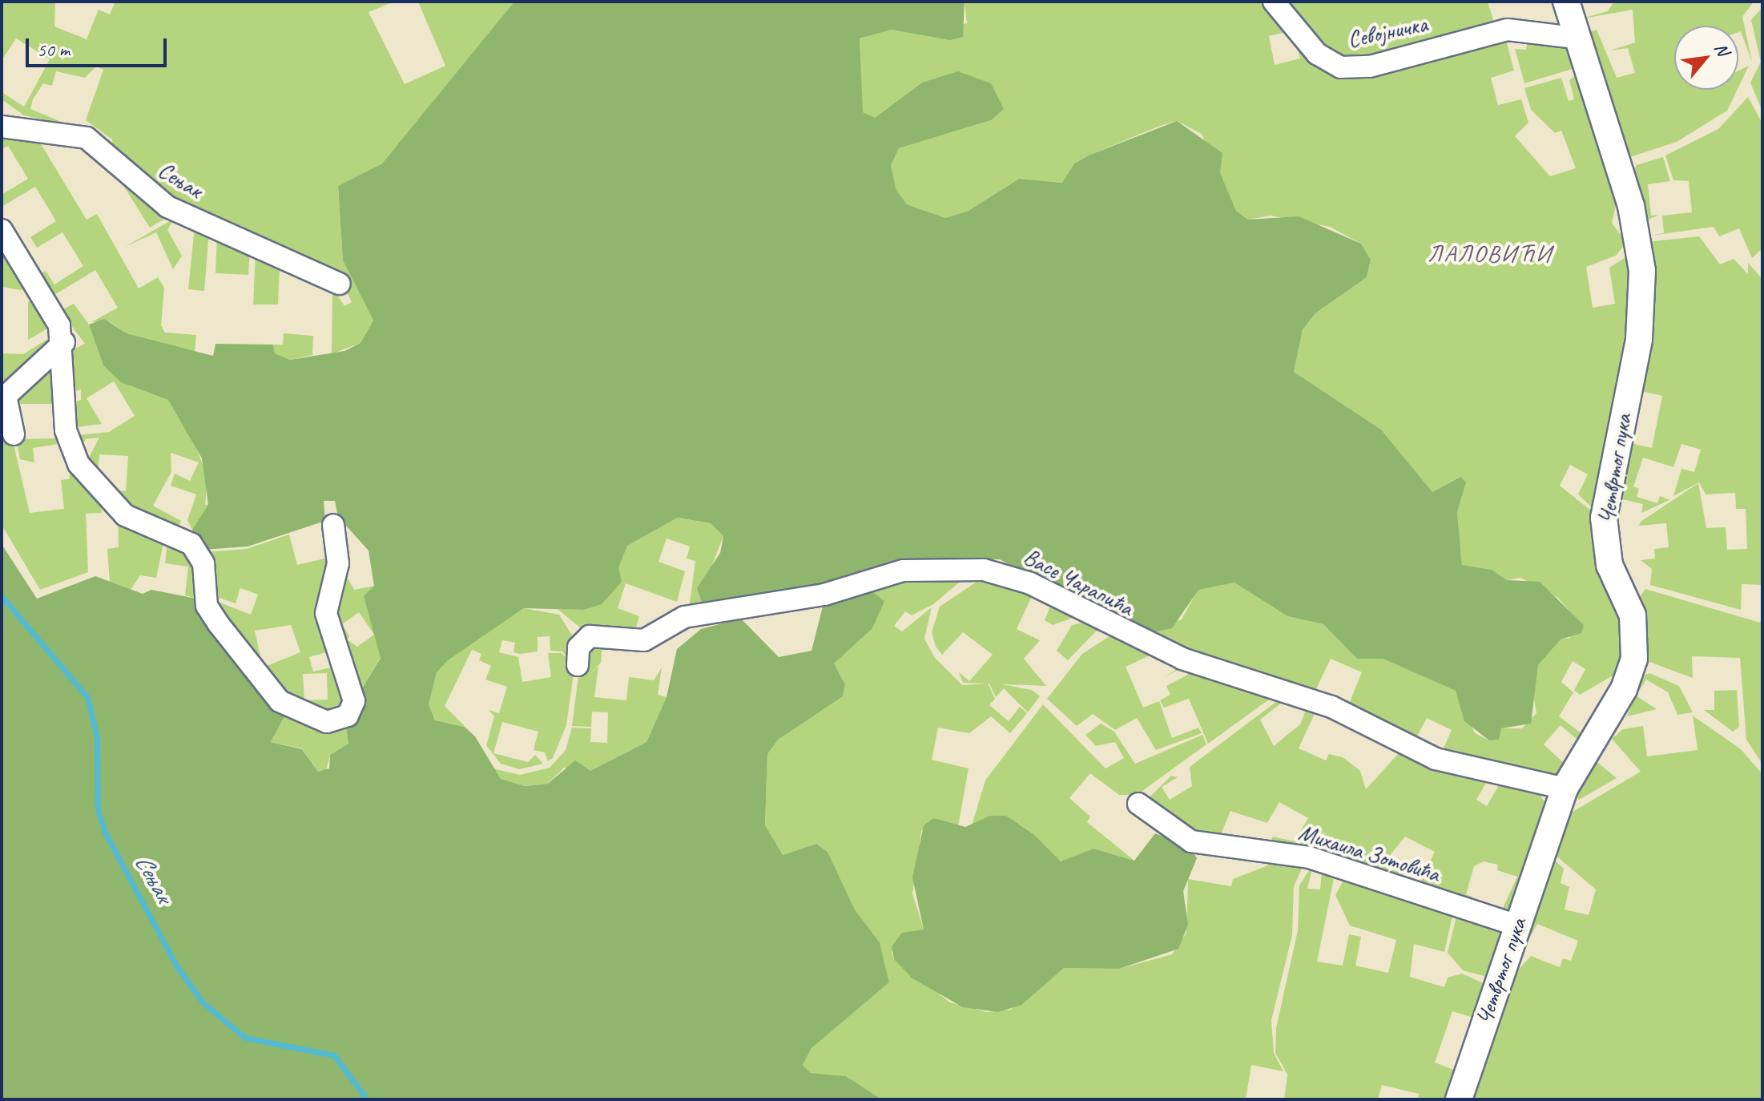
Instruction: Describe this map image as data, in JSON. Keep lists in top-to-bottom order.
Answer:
{
  "streets": {
    "street": [
      "Севојничка",
      "Сењак",
      "Четвртог пука",
      "Васе Чарапића",
      "Михаила Зотовића"
    ]
  },
  "crossings": [
    ["Севојничка", "Четвртог пука"],
    ["Четвртог пука", "Васе Чарапића"],
    ["Четвртог пука", "Михаила Зотовића"]
  ],
  "districts": ["ЛАЛОВИЋИ"],
  "water": ["Сењак"],
  "scale_bar": "50 m",
  "north": "top right"
}
